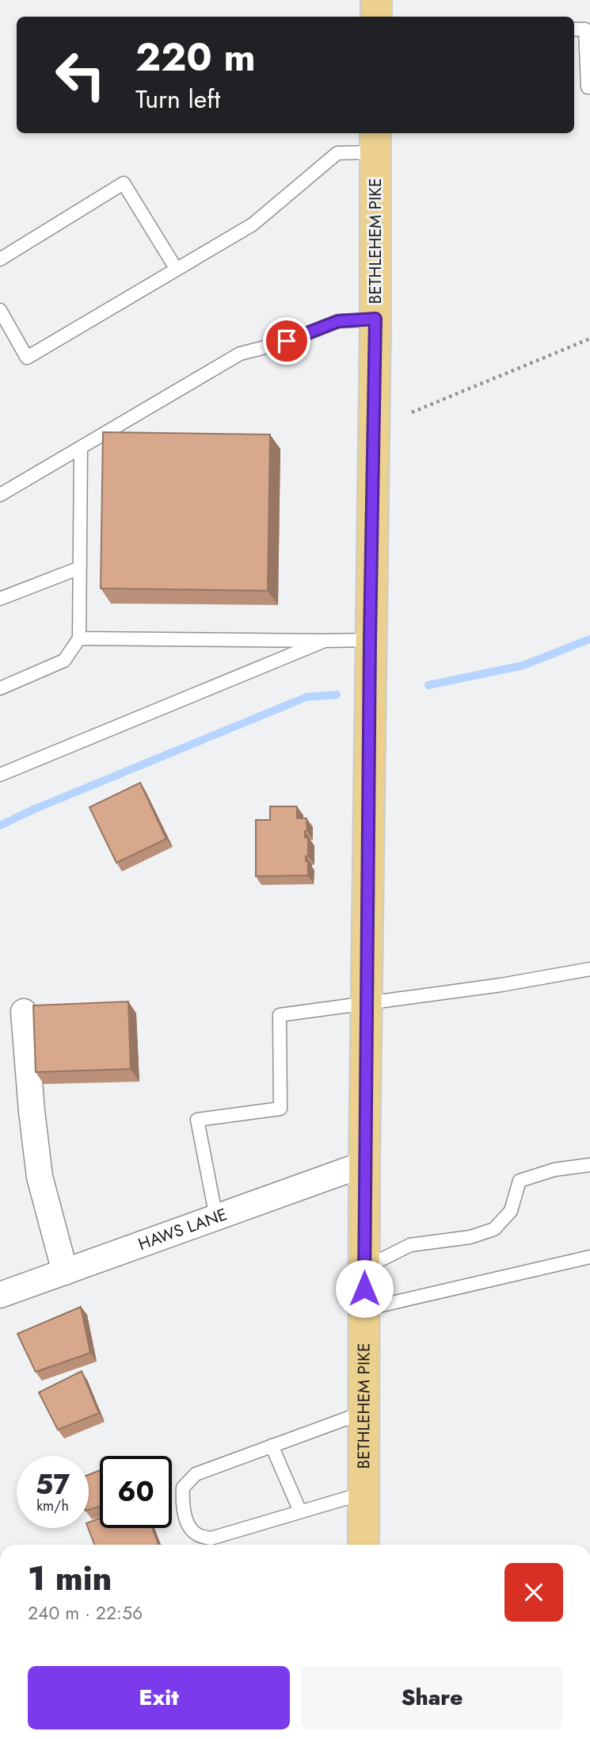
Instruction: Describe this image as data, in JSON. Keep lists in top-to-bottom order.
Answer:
{
  "streets": {
    "main road": ["BETHLEHEM PIKE"],
    "street": ["HAWS LANE"]
  },
  "crossings": [
    ["BETHLEHEM PIKE", "HAWS LANE"]
  ],
  "page": {
    "turn": ["220 m", "Turn left"],
    "speed": "57 km/h",
    "limit": "60",
    "heading": ["1 min", "240 m · 22:56"],
    "buttons": ["Exit", "Share"]
  }
}
